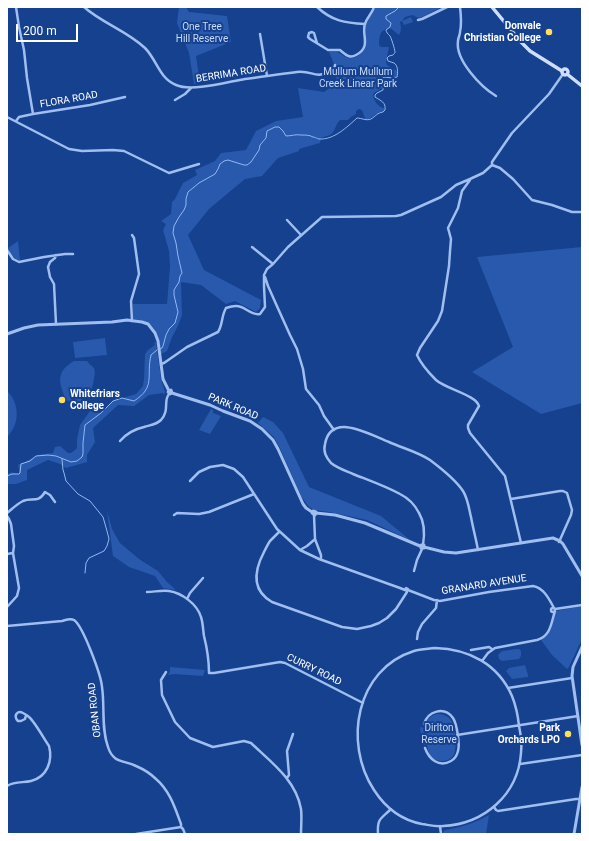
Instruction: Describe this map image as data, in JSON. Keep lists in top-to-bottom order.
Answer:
{
  "streets": {
    "street": [
      "BERRIMA ROAD",
      "FLORA ROAD",
      "PARK ROAD",
      "GRANARD AVENUE",
      "CURRY ROAD",
      "OBAN ROAD"
    ]
  },
  "parks": ["One Tree Hill Reserve", "Mullum Mullum Creek Linear Park", "Dirlton Reserve"],
  "places": ["Donvale Christian College", "Whitefriars College", "Park Orchards LPO"],
  "scale_bar": "200 m"
}
